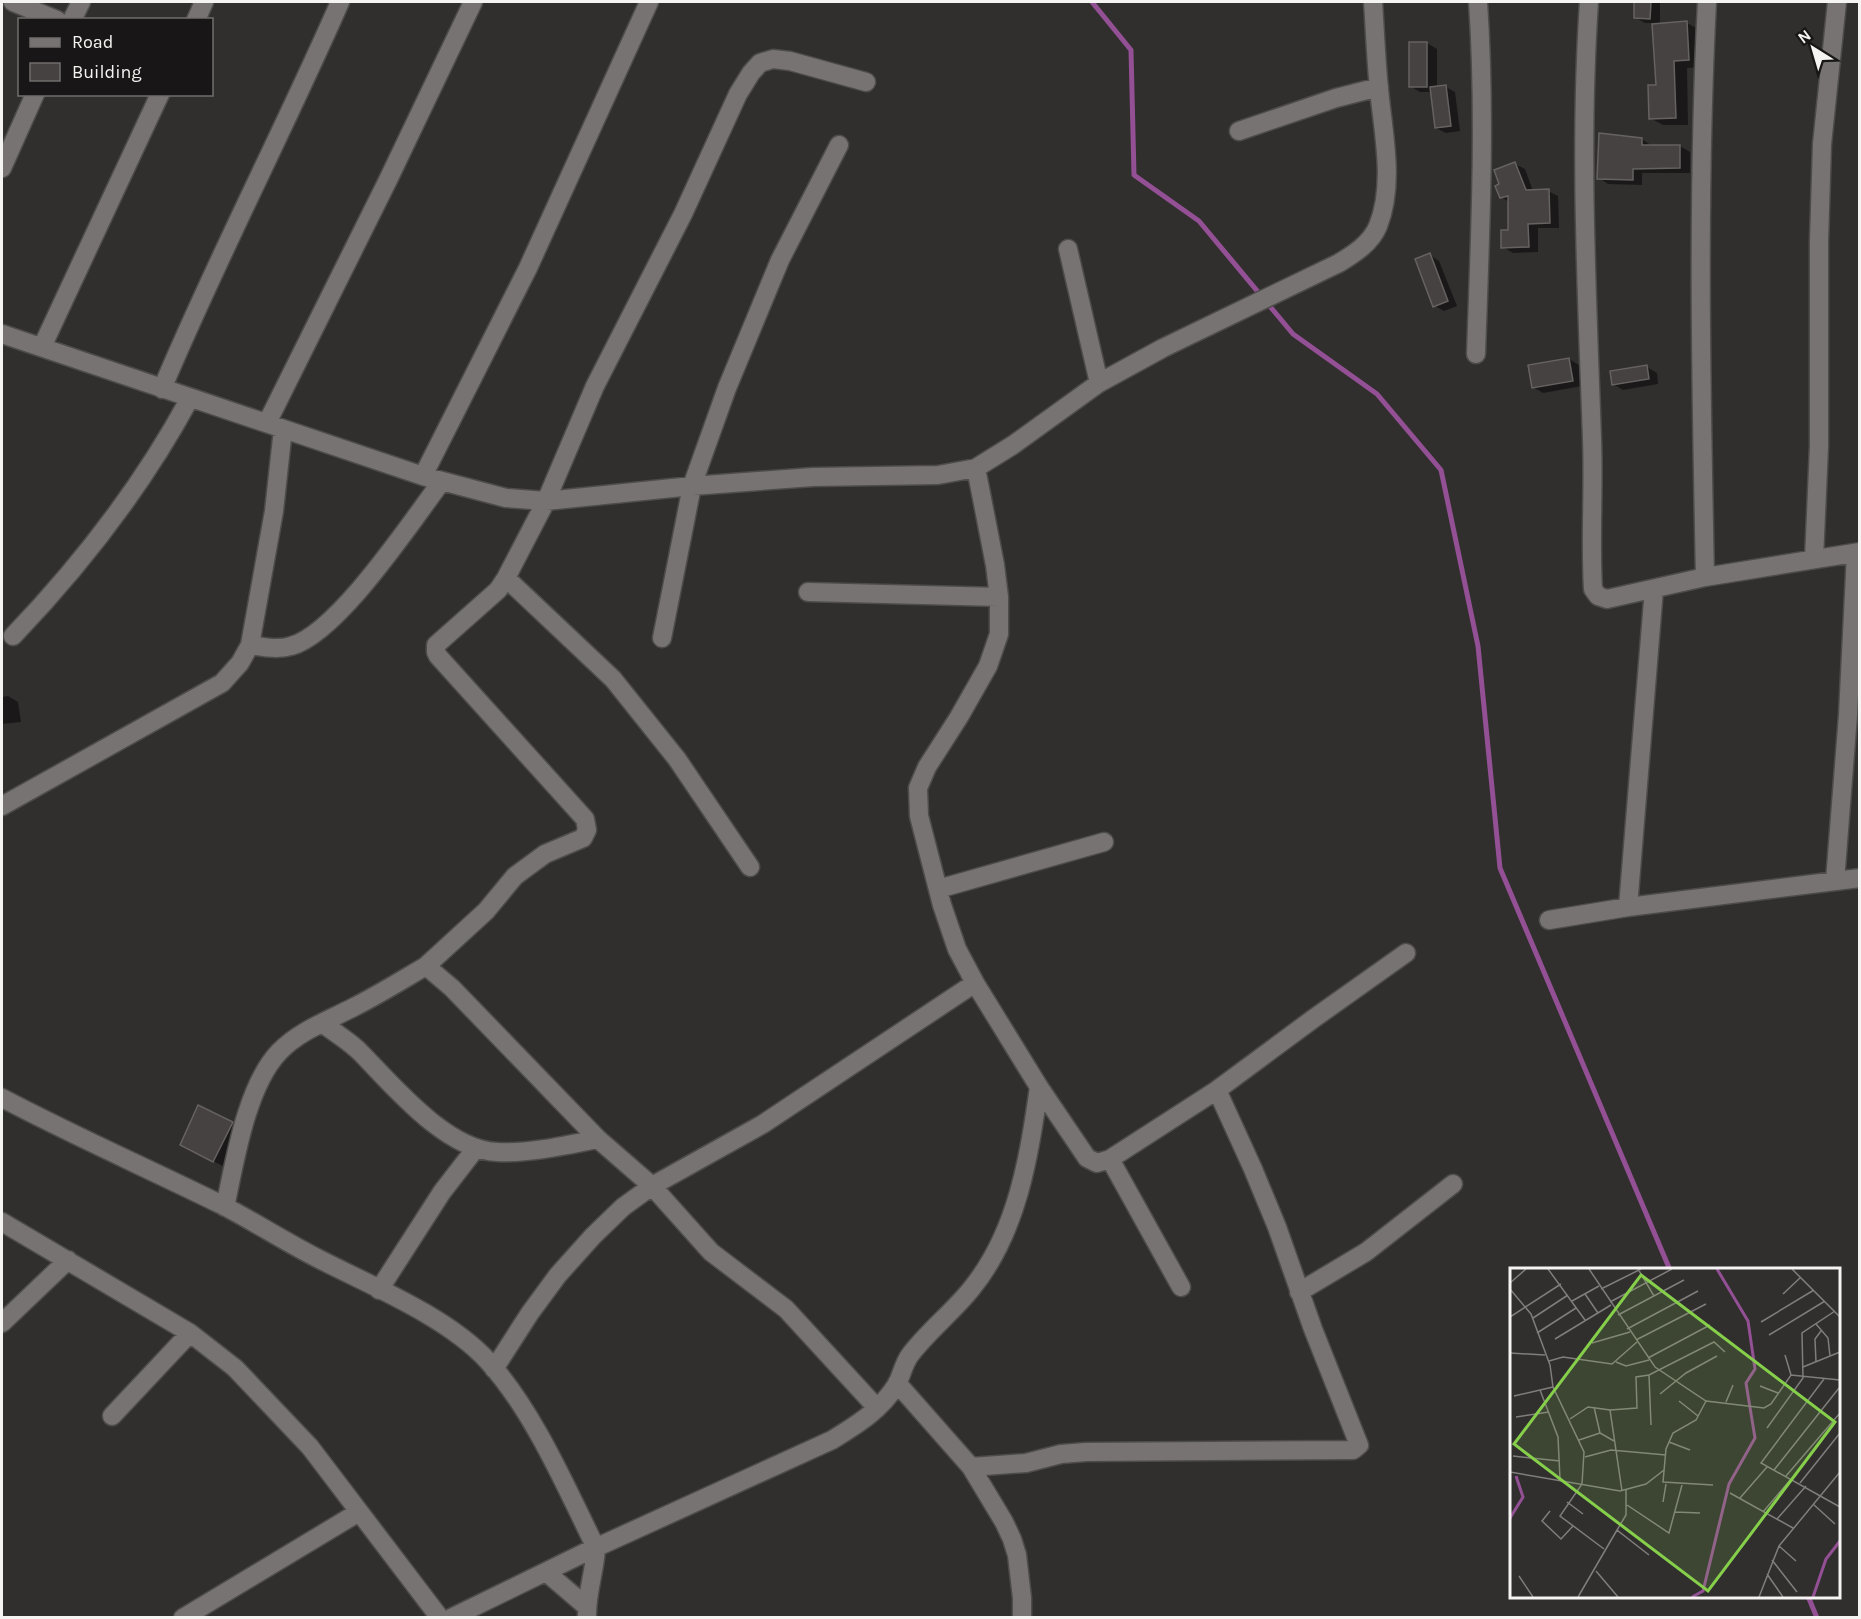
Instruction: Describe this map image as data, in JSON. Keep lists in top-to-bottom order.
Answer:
{
  "legend": ["Road", "Building"],
  "north": "top left"
}
